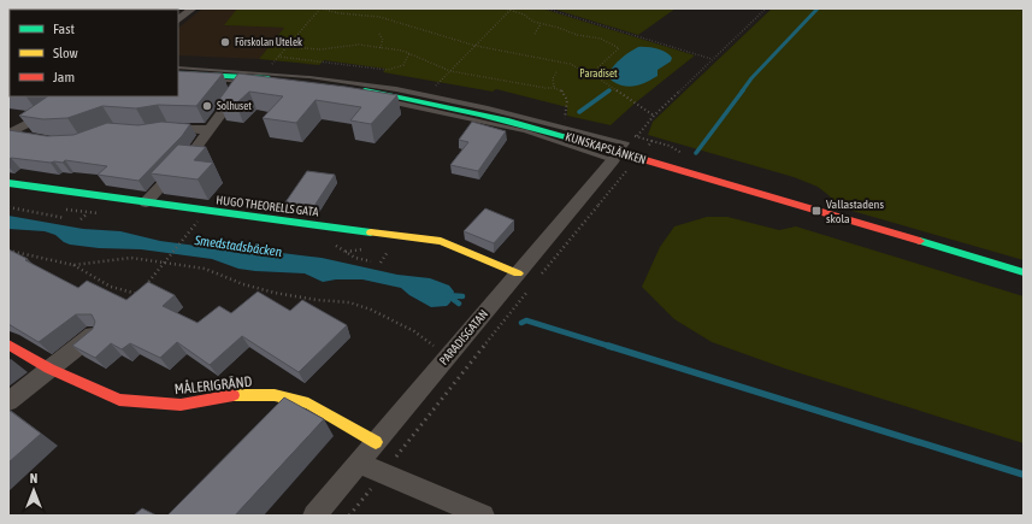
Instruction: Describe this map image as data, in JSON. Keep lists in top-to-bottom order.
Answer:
{
  "streets": {
    "street": [
      "KUNSKAPSLÄNKEN",
      "HUGO THEORELLS GATA",
      "PARADISGATAN",
      "MÅLERIGRÄND"
    ]
  },
  "crossings": [
    ["KUNSKAPSLÄNKEN", "PARADISGATAN"],
    ["HUGO THEORELLS GATA", "PARADISGATAN"],
    ["PARADISGATAN", "MÅLERIGRÄND"]
  ],
  "water": ["Smedstadsbäcken"],
  "parks": ["Paradiset"],
  "places": {
    "other": ["Förskolan Utelek", "Solhuset"],
    "transit": ["Vallastadens skola"]
  },
  "legend": ["Fast", "Slow", "Jam"],
  "north": "top"
}
